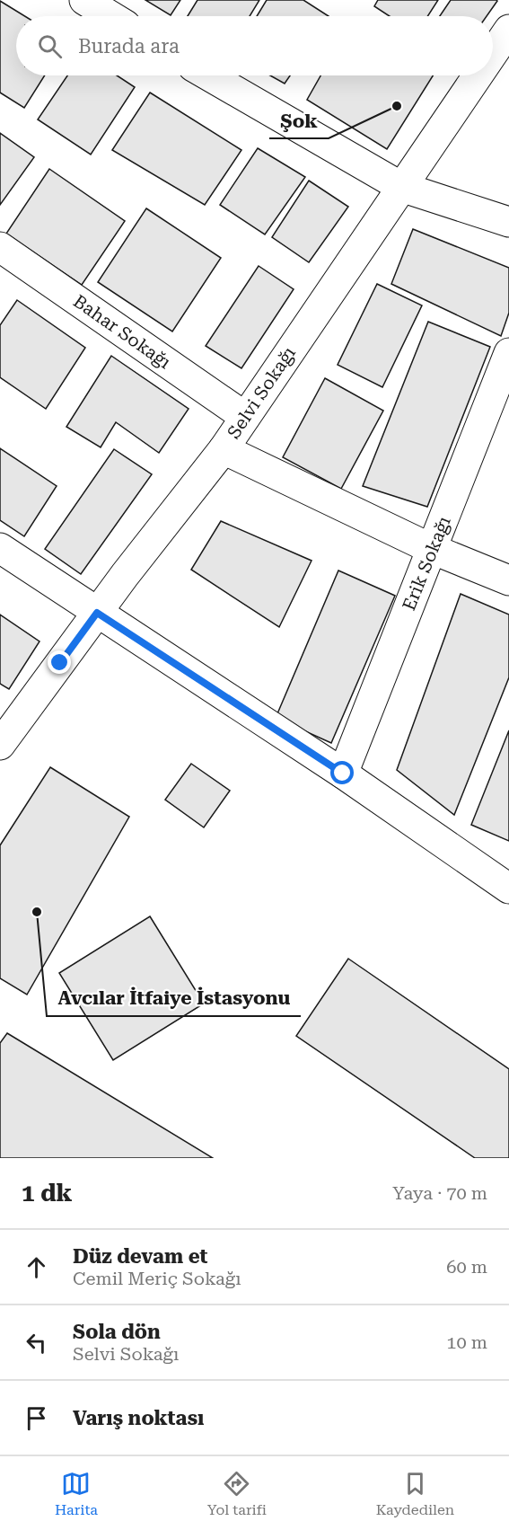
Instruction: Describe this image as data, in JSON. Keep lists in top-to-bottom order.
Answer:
{
  "streets": {
    "street": ["Bahar Sokağı", "Selvi Sokağı", "Erik Sokağı"]
  },
  "crossings": [
    ["Bahar Sokağı", "Selvi Sokağı"]
  ],
  "places": ["Şok", "Avcılar İtfaiye İstasyonu"],
  "page": {
    "search": "Burada ara",
    "heading": ["1 dk", "Yaya · 70 m"],
    "list": [
      ["Düz devam et", "Cemil Meriç Sokağı", "60 m"],
      ["Sola dön", "Selvi Sokağı", "10 m"],
      "Varış noktası"
    ],
    "nav": ["Harita", "Yol tarifi", "Kaydedilen"]
  }
}
